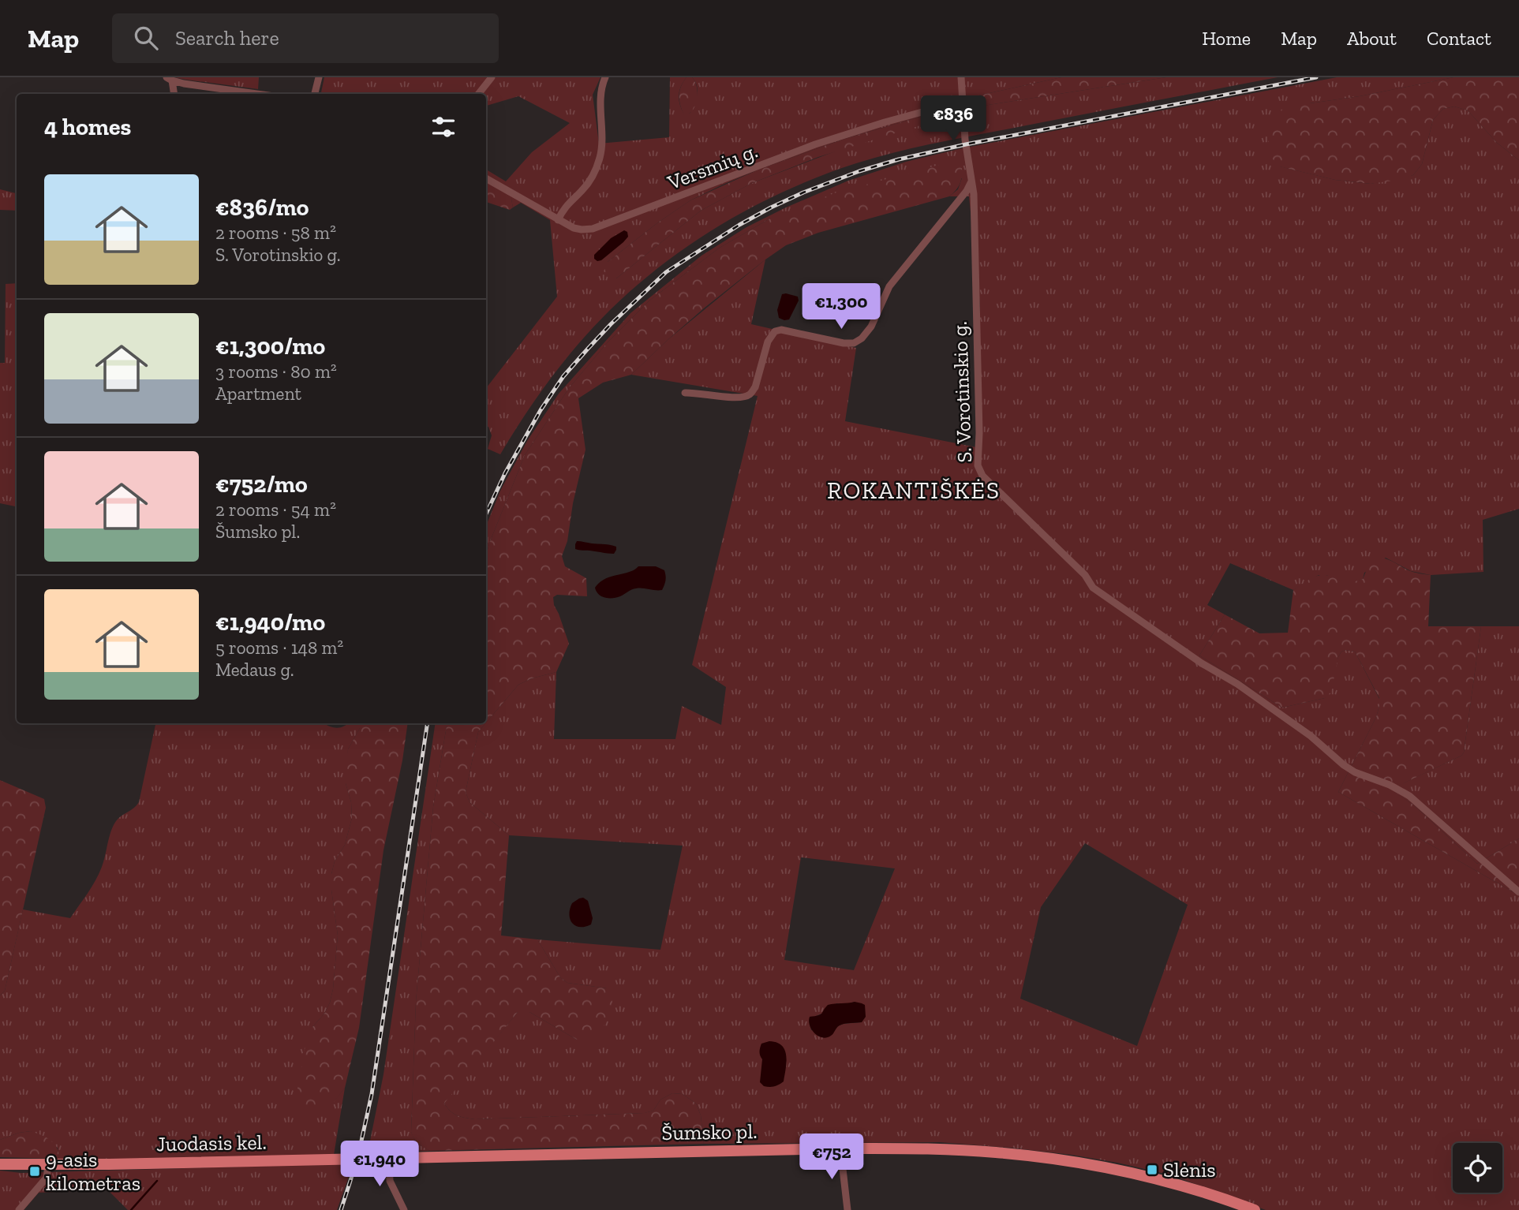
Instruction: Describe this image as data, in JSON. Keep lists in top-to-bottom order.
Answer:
{
  "streets": {
    "main road": ["Šumsko pl.", "Juodasis kel."],
    "street": ["Versmių g.", "S. Vorotinskio g."]
  },
  "crossings": [
    ["Versmių g.", "S. Vorotinskio g."],
    ["Šumsko pl.", "Juodasis kel."]
  ],
  "districts": ["ROKANTIŠKĖS"],
  "places": {
    "transit": ["Slėnis", "9-asis kilometras"]
  },
  "page": {
    "header": "Map",
    "search": "Search here",
    "nav": [
      "Home",
      "Map",
      "About",
      "Contact"
    ],
    "heading": "4 homes",
    "price": [
      "€836",
      "€1,300",
      "€752",
      "€1,940"
    ],
    "list": [
      {
        "name": "€836/mo",
        "note": "2 rooms · 58 m² · S. Vorotinskio g."
      },
      {
        "name": "€1,300/mo",
        "note": "3 rooms · 80 m² · Apartment"
      },
      {
        "name": "€752/mo",
        "note": "2 rooms · 54 m² · Šumsko pl."
      },
      {
        "name": "€1,940/mo",
        "note": "5 rooms · 148 m² · Medaus g."
      }
    ]
  }
}
